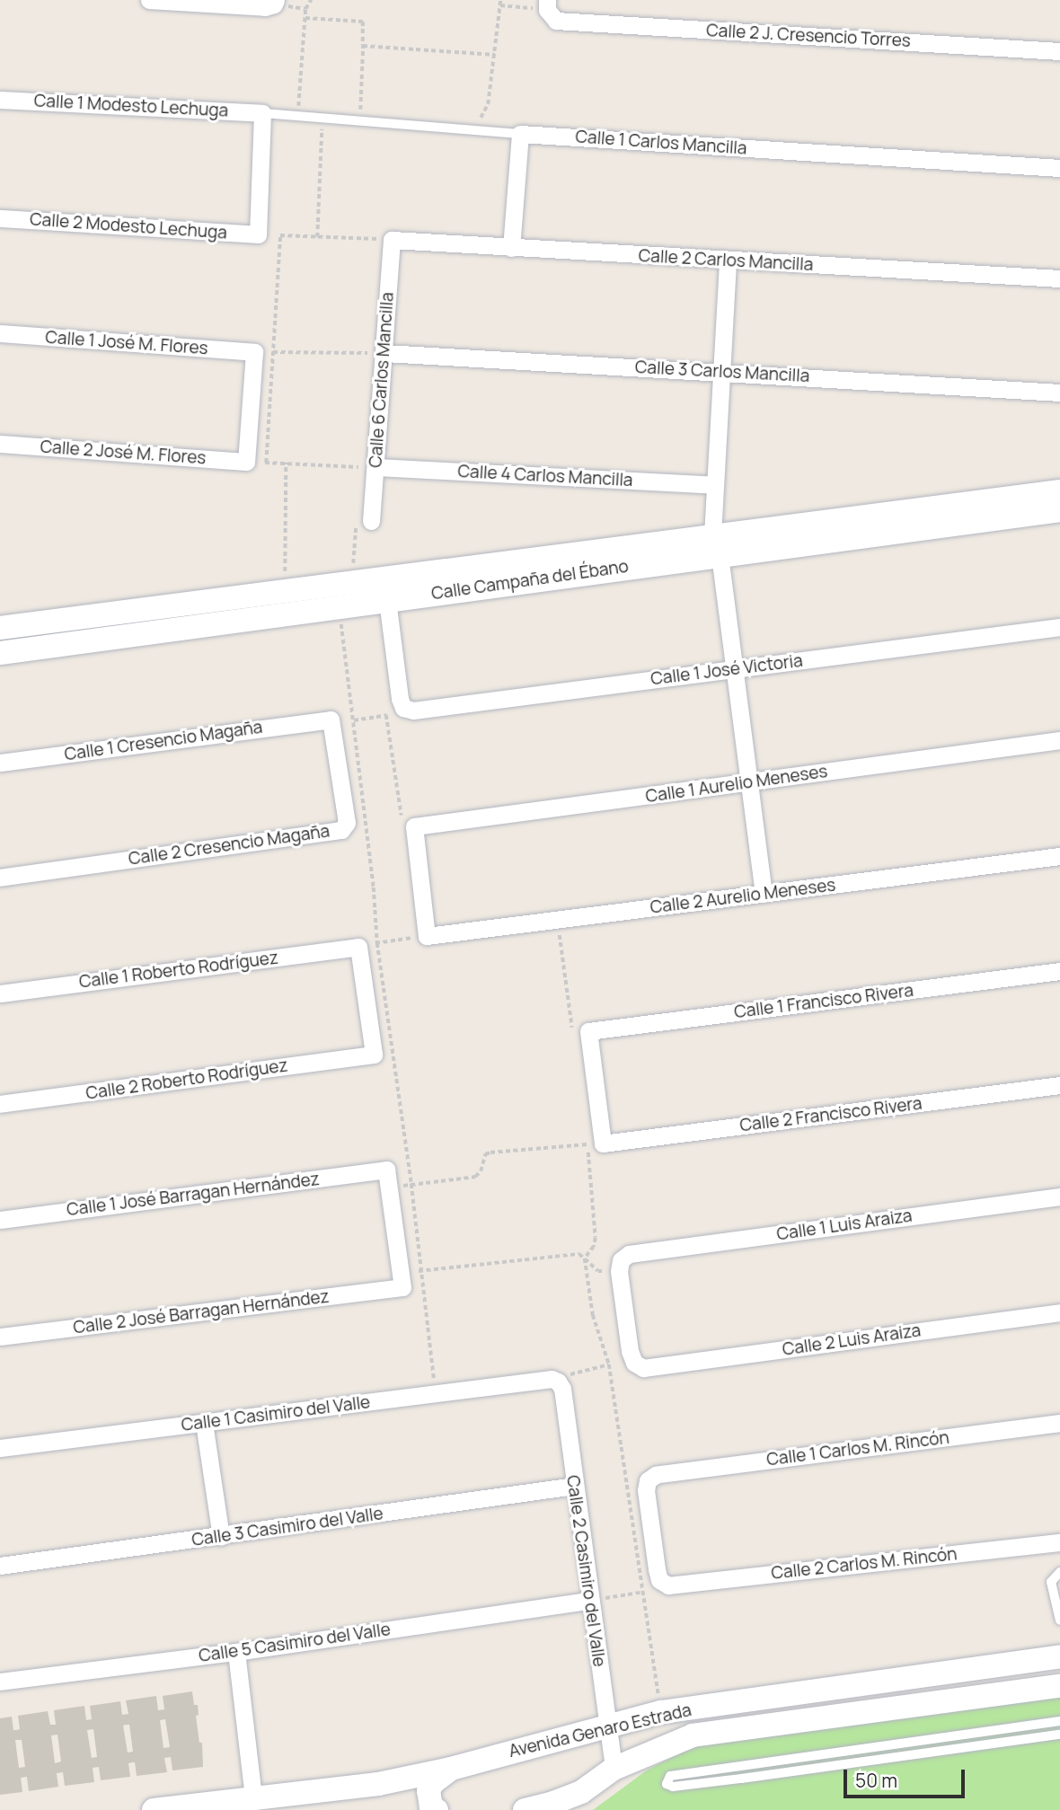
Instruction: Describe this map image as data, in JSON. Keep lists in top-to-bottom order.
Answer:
{
  "streets": {
    "street": [
      "Calle 2 J. Cresencio Torres",
      "Calle 1 Modesto Lechuga",
      "Calle 1 Carlos Mancilla",
      "Calle 2 Modesto Lechuga",
      "Calle 2 Carlos Mancilla",
      "Calle 1 José M. Flores",
      "Calle 3 Carlos Mancilla",
      "Calle 6 Carlos Mancilla",
      "Calle 2 José M. Flores",
      "Calle 4 Carlos Mancilla",
      "Calle Campaña del Ébano",
      "Calle 1 José Victoria",
      "Calle 1 Cresencio Magaña",
      "Calle 1 Aurelio Meneses",
      "Calle 2 Cresencio Magaña",
      "Calle 2 Aurelio Meneses",
      "Calle 1 Roberto Rodríguez",
      "Calle 1 Francisco Rivera",
      "Calle 2 Roberto Rodríguez",
      "Calle 2 Francisco Rivera",
      "Calle 1 José Barragan Hernández",
      "Calle 1 Luis Araiza",
      "Calle 2 José Barragan Hernández",
      "Calle 2 Luis Araiza",
      "Calle 1 Casimiro del Valle",
      "Calle 1 Carlos M. Rincón",
      "Calle 3 Casimiro del Valle",
      "Calle 2 Carlos M. Rincón",
      "Calle 2 Casimiro del Valle",
      "Calle 5 Casimiro del Valle",
      "Avenida Genaro Estrada"
    ]
  },
  "crossings": [
    ["Calle 1 Modesto Lechuga", "Calle 1 Carlos Mancilla"],
    ["Calle 2 Carlos Mancilla", "Calle 6 Carlos Mancilla"],
    ["Calle 3 Carlos Mancilla", "Calle 6 Carlos Mancilla"],
    ["Calle 6 Carlos Mancilla", "Calle 4 Carlos Mancilla"],
    ["Calle 1 Cresencio Magaña", "Calle 2 Cresencio Magaña"],
    ["Calle 1 Roberto Rodríguez", "Calle 2 Roberto Rodríguez"],
    ["Calle 1 Francisco Rivera", "Calle 2 Francisco Rivera"],
    ["Calle 1 Luis Araiza", "Calle 2 Luis Araiza"],
    ["Calle 1 Casimiro del Valle", "Calle 2 Casimiro del Valle"],
    ["Calle 1 Carlos M. Rincón", "Calle 2 Carlos M. Rincón"],
    ["Calle 3 Casimiro del Valle", "Calle 2 Casimiro del Valle"],
    ["Calle 2 Casimiro del Valle", "Calle 5 Casimiro del Valle"],
    ["Calle 2 Casimiro del Valle", "Avenida Genaro Estrada"]
  ],
  "scale_bar": "50 m"
}
